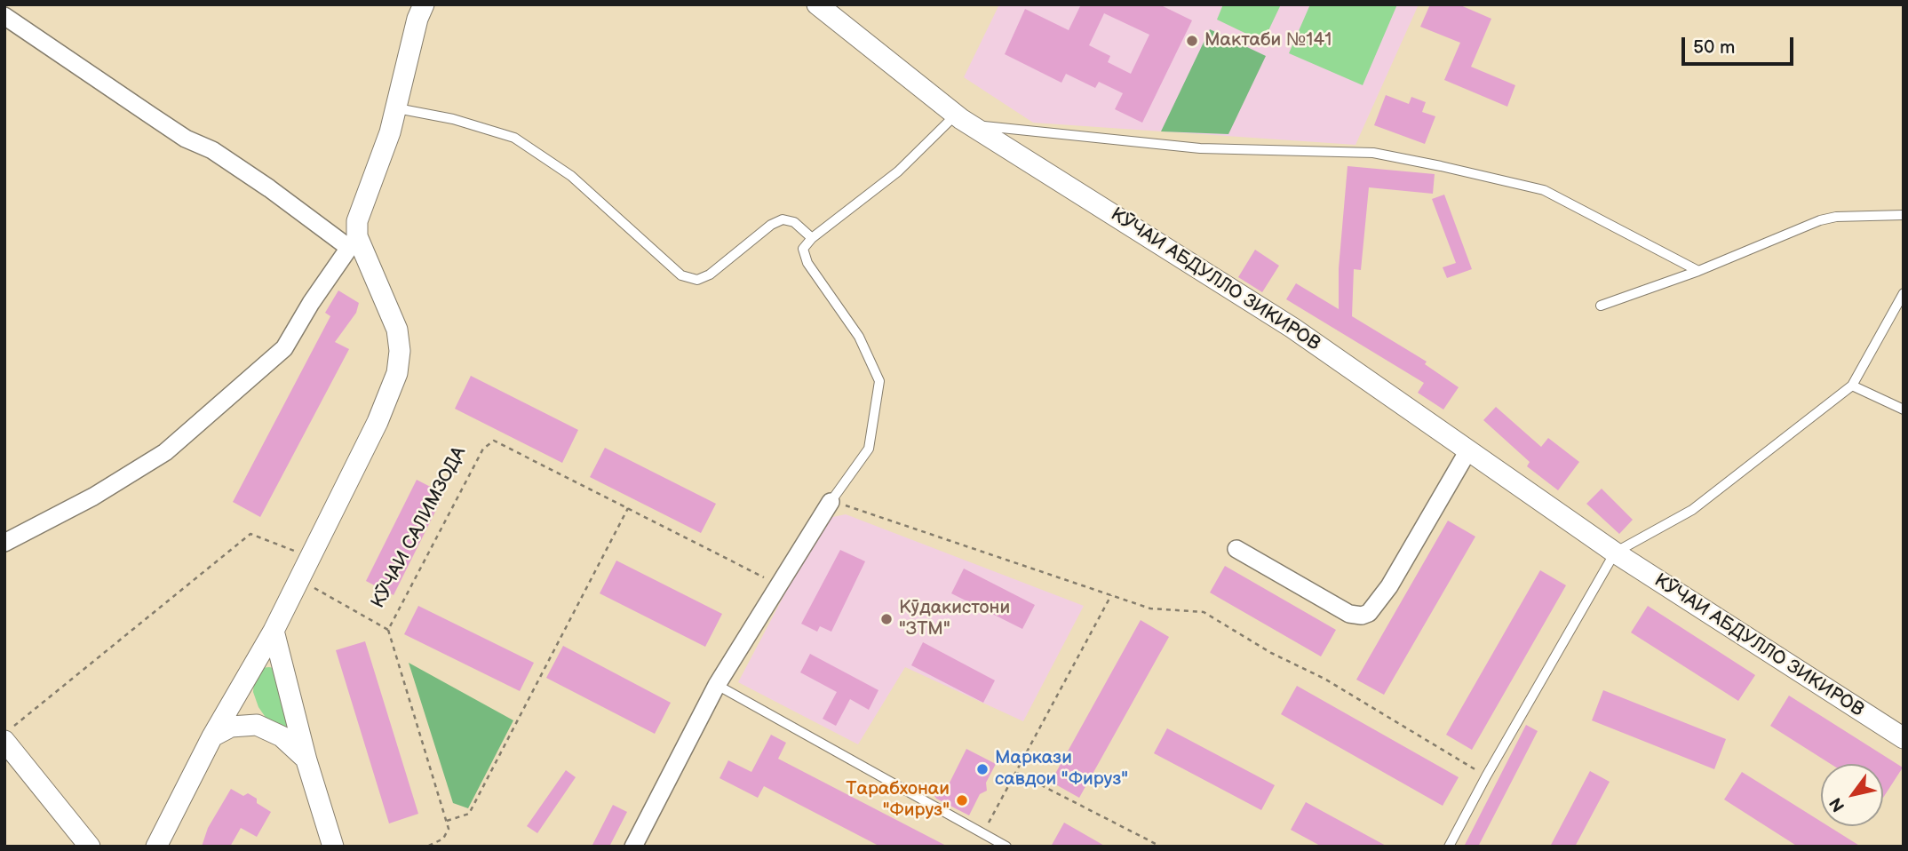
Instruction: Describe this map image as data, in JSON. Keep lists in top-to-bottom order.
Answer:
{
  "streets": {
    "street": ["КӮЧАИ АБДУЛЛО ЗИКИРОВ"],
    "path": ["КӮЧАИ САЛИМЗОДА"]
  },
  "places": [
    "Мактаби №141",
    "Кӯдакистони \"ЗТМ\"",
    "Маркази савдои \"Фируз\"",
    "Тарабхонаи \"Фируз\""
  ],
  "scale_bar": "50 m",
  "north": "bottom left"
}
